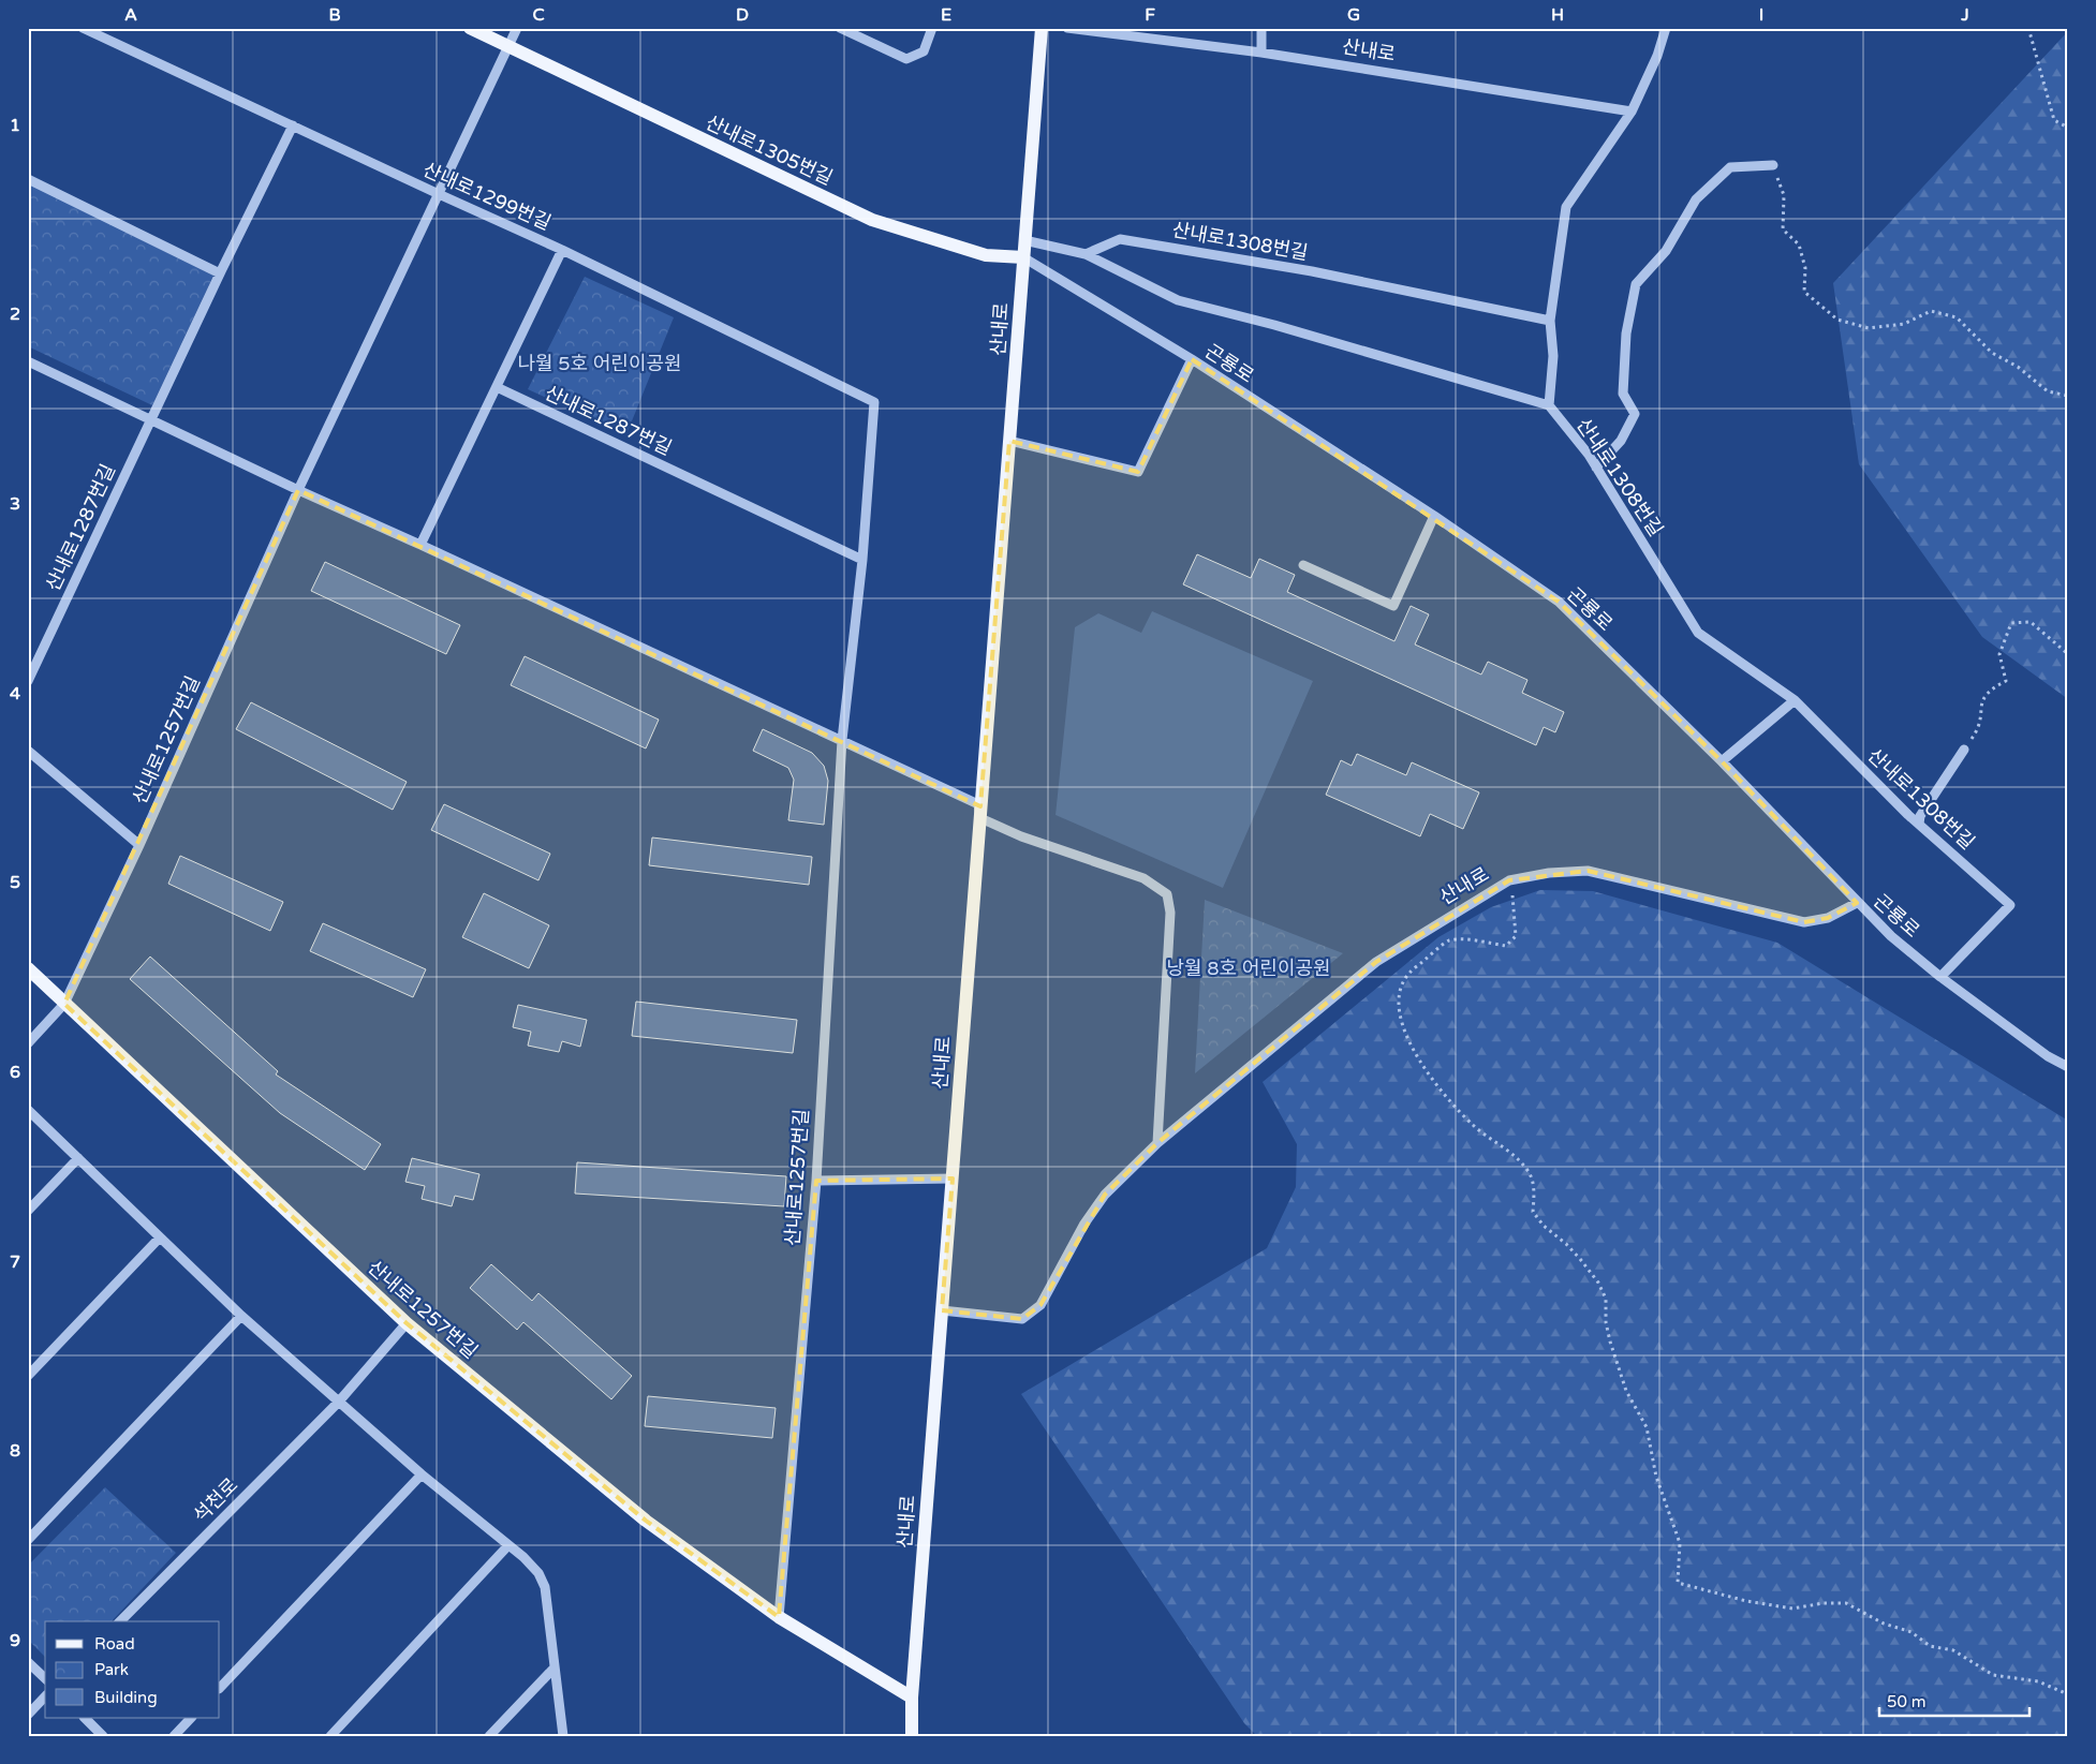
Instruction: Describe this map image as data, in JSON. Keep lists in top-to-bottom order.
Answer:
{
  "streets": {
    "main road": ["산내로", "산내로1305번길", "산내로1257번길"],
    "street": [
      "산내로1299번길",
      "산내로1308번길",
      "곤룡로",
      "산내로1287번길",
      "석천로"
    ]
  },
  "crossings": [
    ["산내로", "산내로1305번길"],
    ["산내로", "곤룡로"],
    ["산내로", "산내로1257번길"],
    ["산내로1305번길", "곤룡로"],
    ["산내로1299번길", "산내로1287번길"],
    ["산내로1308번길", "곤룡로"],
    ["산내로1257번길", "석천로"]
  ],
  "parks": ["나월 5호 어린이공원", "낭월 8호 어린이공원"],
  "legend": ["Road", "Park", "Building"],
  "scale_bar": "50 m",
  "grid": {
    "columns": [
      "A",
      "B",
      "C",
      "D",
      "E",
      "F",
      "G",
      "H",
      "I",
      "J"
    ],
    "rows": [
      "1",
      "2",
      "3",
      "4",
      "5",
      "6",
      "7",
      "8",
      "9"
    ]
  }
}
